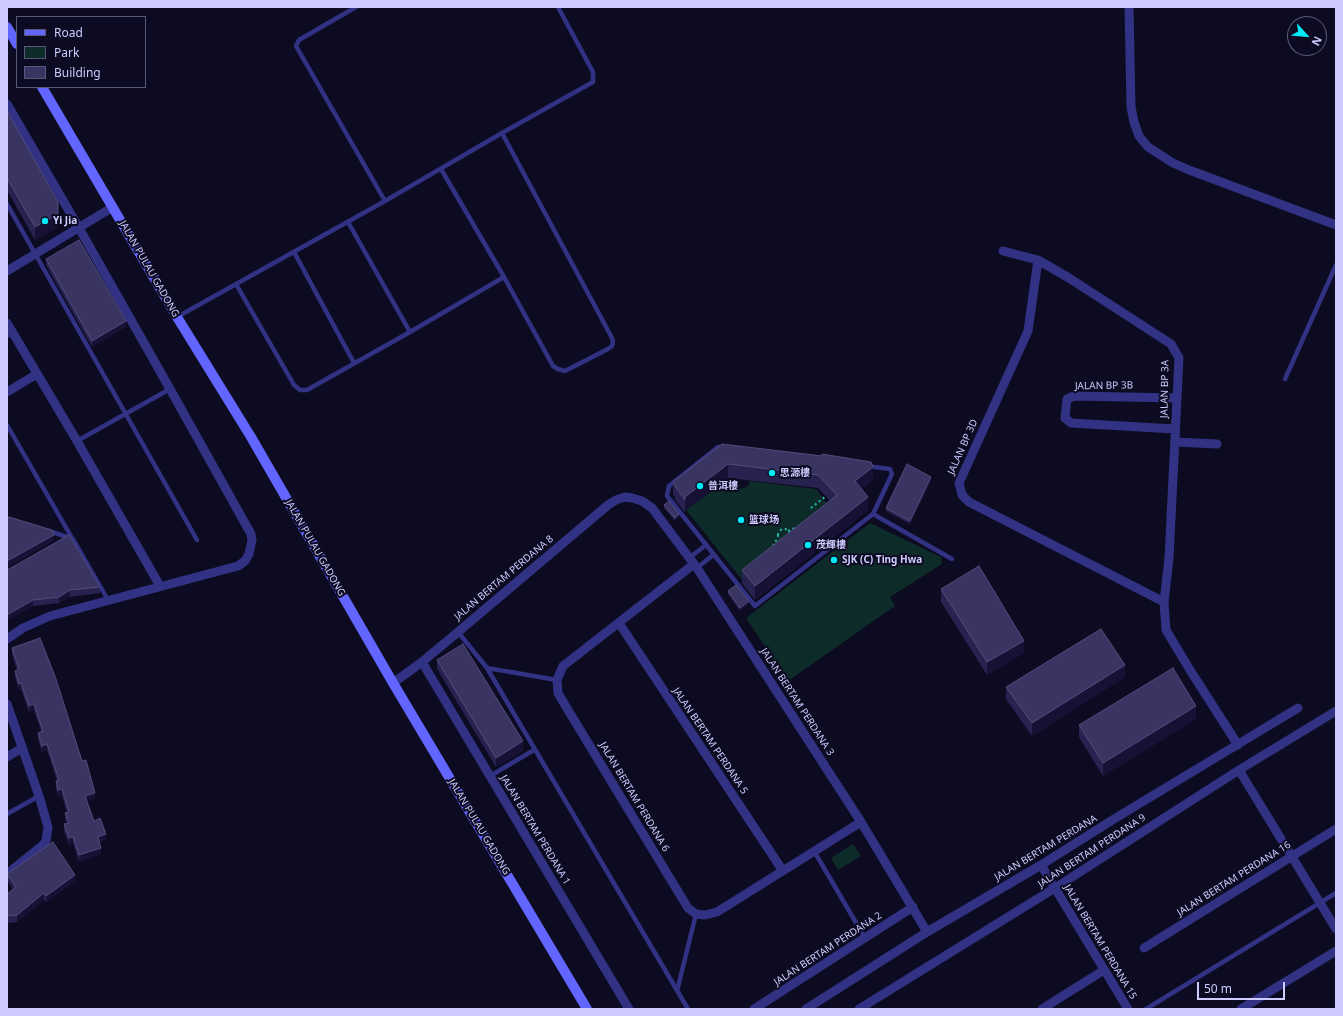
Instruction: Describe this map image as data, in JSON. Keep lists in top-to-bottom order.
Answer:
{
  "streets": {
    "main road": ["JALAN PULAU GADONG"],
    "street": [
      "JALAN BP 3B",
      "JALAN BP 3A",
      "JALAN BP 3D",
      "JALAN BERTAM PERDANA 8",
      "JALAN BERTAM PERDANA 3",
      "JALAN BERTAM PERDANA 5",
      "JALAN BERTAM PERDANA 6",
      "JALAN BERTAM PERDANA 1",
      "JALAN BERTAM PERDANA",
      "JALAN BERTAM PERDANA 9",
      "JALAN BERTAM PERDANA 16",
      "JALAN BERTAM PERDANA 15",
      "JALAN BERTAM PERDANA 2"
    ]
  },
  "crossings": [
    ["JALAN PULAU GADONG", "JALAN BERTAM PERDANA 8"],
    ["JALAN BP 3B", "JALAN BP 3A"],
    ["JALAN BP 3A", "JALAN BP 3D"],
    ["JALAN BP 3A", "JALAN BERTAM PERDANA"],
    ["JALAN BERTAM PERDANA 8", "JALAN BERTAM PERDANA 3"],
    ["JALAN BERTAM PERDANA 8", "JALAN BERTAM PERDANA 1"],
    ["JALAN BERTAM PERDANA 3", "JALAN BERTAM PERDANA"],
    ["JALAN BERTAM PERDANA 3", "JALAN BERTAM PERDANA 2"],
    ["JALAN BERTAM PERDANA", "JALAN BERTAM PERDANA 15"],
    ["JALAN BERTAM PERDANA 9", "JALAN BERTAM PERDANA 15"]
  ],
  "places": [
    "Yi Jia",
    "思源樓",
    "普洱樓",
    "篮球场",
    "茂輝樓",
    "SJK (C) Ting Hwa"
  ],
  "legend": ["Road", "Park", "Building"],
  "scale_bar": "50 m",
  "north": "bottom right"
}
